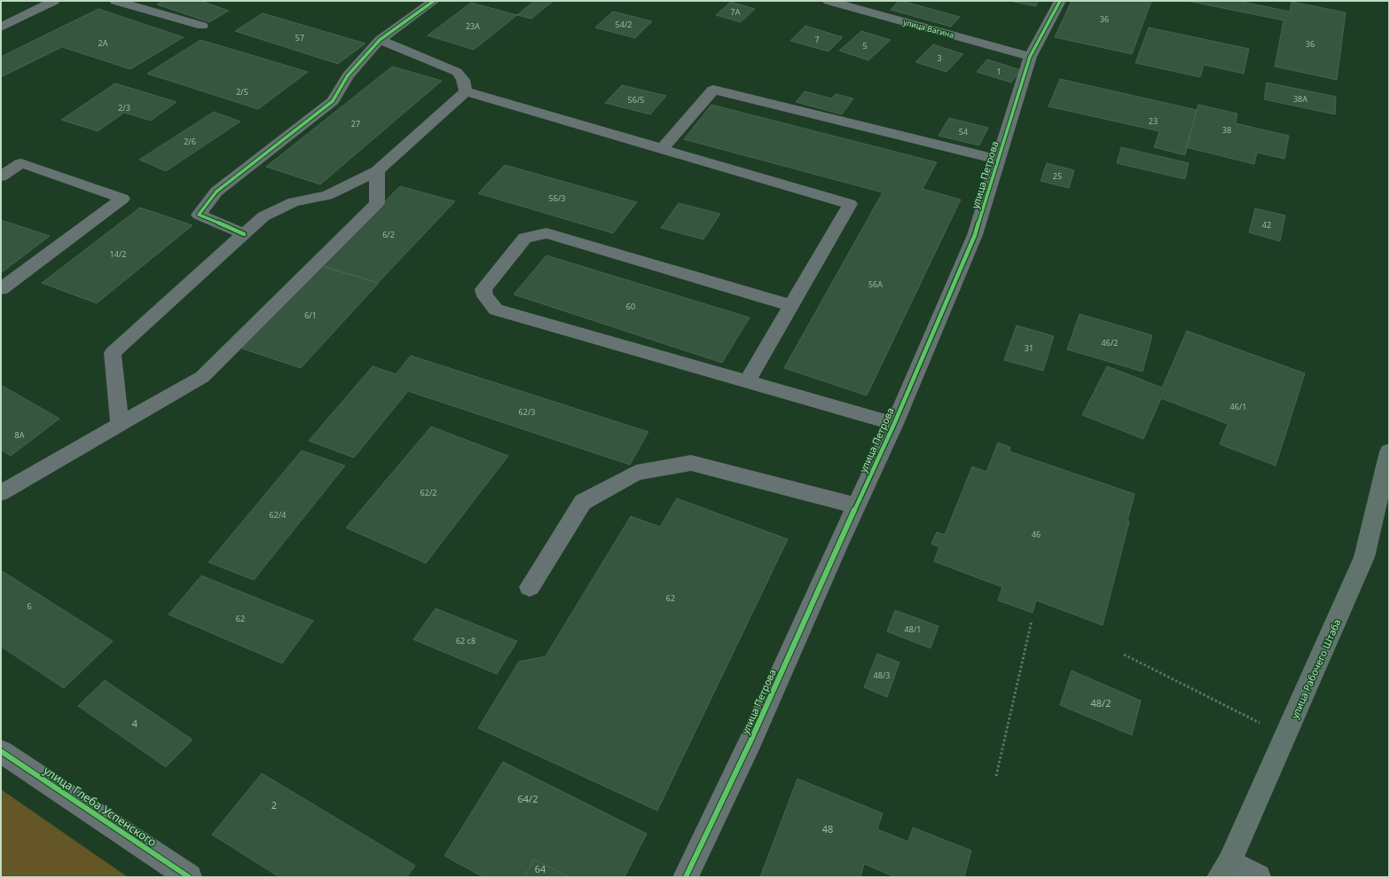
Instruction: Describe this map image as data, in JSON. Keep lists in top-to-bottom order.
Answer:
{
  "streets": {
    "main road": ["улица Рабочего Штаба"],
    "street": ["улица Вагина", "улица Петрова", "улица Глеба Успенского"]
  },
  "crossings": [
    ["улица Вагина", "улица Петрова"]
  ],
  "house_numbers": [
    "7А",
    "36",
    "54/2",
    "23А",
    "57",
    "7",
    "2А",
    "36",
    "5",
    "3",
    "1",
    "2/5",
    "38А",
    "56/5",
    "2/3",
    "23",
    "27",
    "38",
    "54",
    "2/6",
    "25",
    "56/3",
    "42",
    "6/2",
    "14/2",
    "56А",
    "60",
    "6/1",
    "46/2",
    "31",
    "46/1",
    "62/3",
    "8А",
    "62/2",
    "62/4",
    "46",
    "62",
    "6",
    "62",
    "48/1",
    "62 с8",
    "48/3",
    "48/2",
    "4",
    "64/2",
    "2",
    "48",
    "64"
  ]
}
